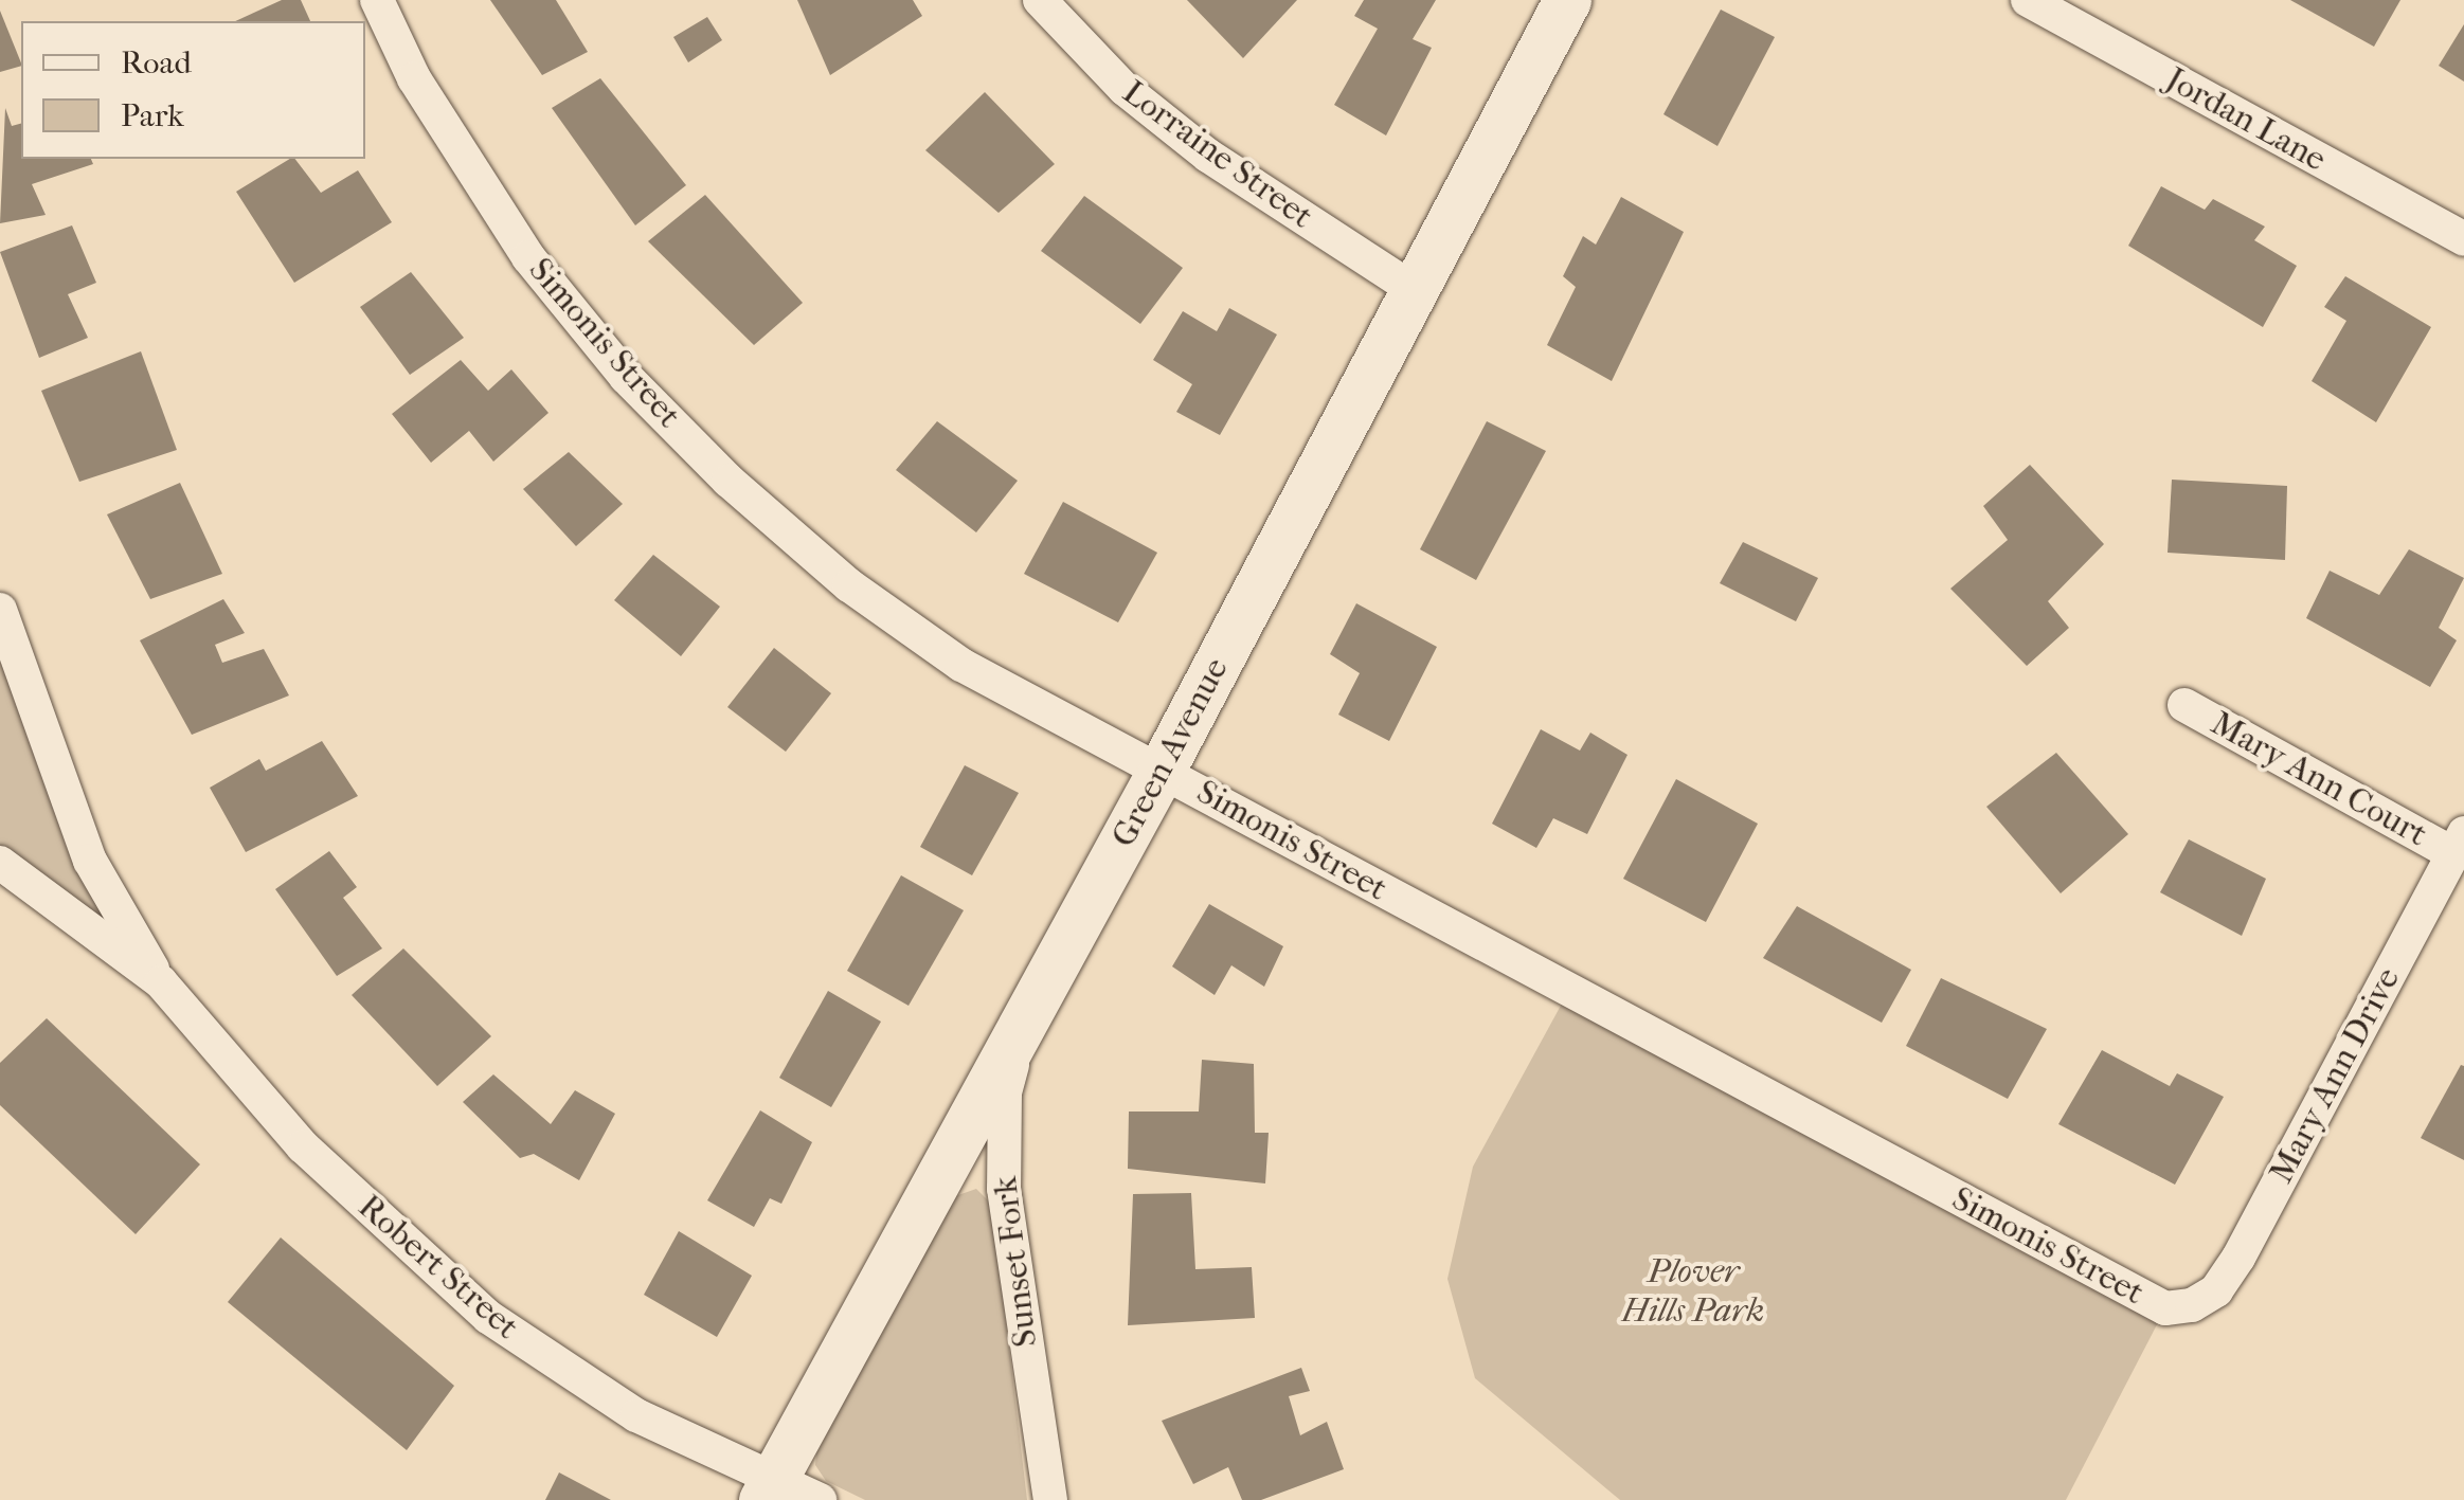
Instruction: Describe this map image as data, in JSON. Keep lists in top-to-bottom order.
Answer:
{
  "streets": {
    "street": [
      "Jordan Lane",
      "Lorraine Street",
      "Simonis Street",
      "Green Avenue",
      "Mary Ann Court",
      "Mary Ann Drive",
      "Sunset Fork",
      "Robert Street"
    ]
  },
  "crossings": [
    ["Lorraine Street", "Green Avenue"],
    ["Simonis Street", "Green Avenue"],
    ["Simonis Street", "Mary Ann Drive"],
    ["Green Avenue", "Sunset Fork"],
    ["Green Avenue", "Robert Street"],
    ["Mary Ann Court", "Mary Ann Drive"]
  ],
  "parks": ["Plover Hills Park"],
  "legend": ["Road", "Park"]
}
